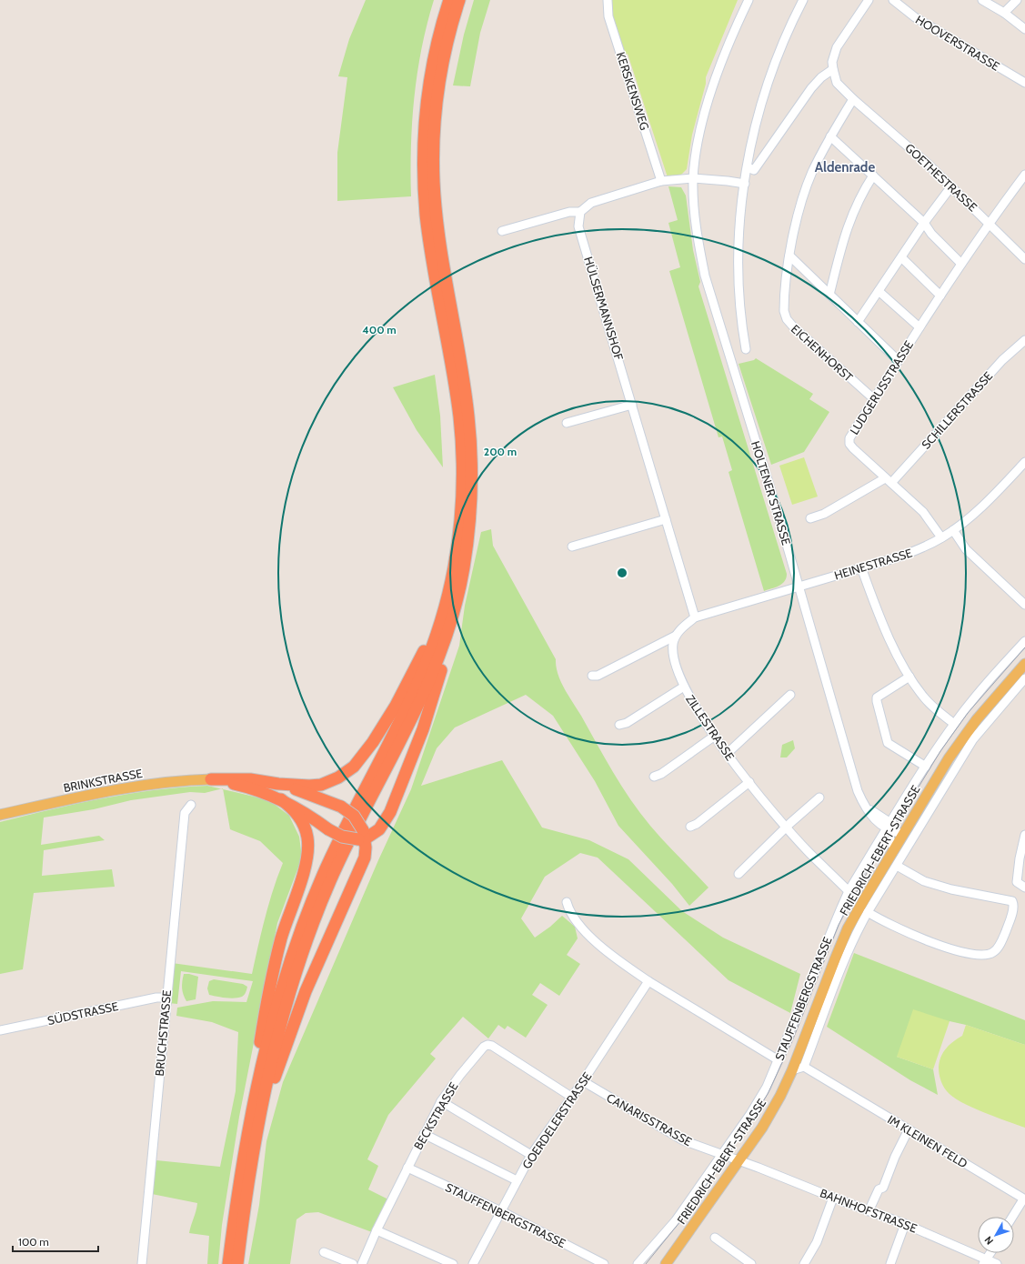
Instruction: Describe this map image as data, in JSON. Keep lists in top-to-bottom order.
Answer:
{
  "streets": {
    "main road": ["BRINKSTRASSE", "FRIEDRICH-EBERT-STRASSE"],
    "street": [
      "HOOVERSTRASSE",
      "KERSKENSWEG",
      "GOETHESTRASSE",
      "HÜLSERMANNSHOF",
      "EICHENHORST",
      "LUDGERUSSTRASSE",
      "SCHILLERSTRASSE",
      "HOLTENER STRASSE",
      "HEINESTRASSE",
      "ZILLESTRASSE",
      "STAUFFENBERGSTRASSE",
      "SÜDSTRASSE",
      "BRUCHSTRASSE",
      "BECKSTRASSE",
      "CANARISSTRASSE",
      "GOERDELERSTRASSE",
      "IM KLEINEN FELD",
      "BAHNHOFSTRASSE"
    ]
  },
  "crossings": [
    ["GOETHESTRASSE", "EICHENHORST"],
    ["GOETHESTRASSE", "LUDGERUSSTRASSE"],
    ["EICHENHORST", "LUDGERUSSTRASSE"],
    ["LUDGERUSSTRASSE", "SCHILLERSTRASSE"],
    ["LUDGERUSSTRASSE", "HEINESTRASSE"],
    ["HOLTENER STRASSE", "HEINESTRASSE"],
    ["HOLTENER STRASSE", "FRIEDRICH-EBERT-STRASSE"],
    ["HOLTENER STRASSE", "STAUFFENBERGSTRASSE"],
    ["ZILLESTRASSE", "STAUFFENBERGSTRASSE"],
    ["FRIEDRICH-EBERT-STRASSE", "CANARISSTRASSE"],
    ["FRIEDRICH-EBERT-STRASSE", "IM KLEINEN FELD"],
    ["FRIEDRICH-EBERT-STRASSE", "BAHNHOFSTRASSE"],
    ["STAUFFENBERGSTRASSE", "BECKSTRASSE"],
    ["STAUFFENBERGSTRASSE", "CANARISSTRASSE"],
    ["STAUFFENBERGSTRASSE", "GOERDELERSTRASSE"],
    ["SÜDSTRASSE", "BRUCHSTRASSE"],
    ["BECKSTRASSE", "GOERDELERSTRASSE"],
    ["CANARISSTRASSE", "GOERDELERSTRASSE"],
    ["CANARISSTRASSE", "BAHNHOFSTRASSE"]
  ],
  "districts": ["Aldenrade"],
  "scale_bar": "100 m",
  "north": "bottom left",
  "rings": ["400 m", "200 m"]
}
